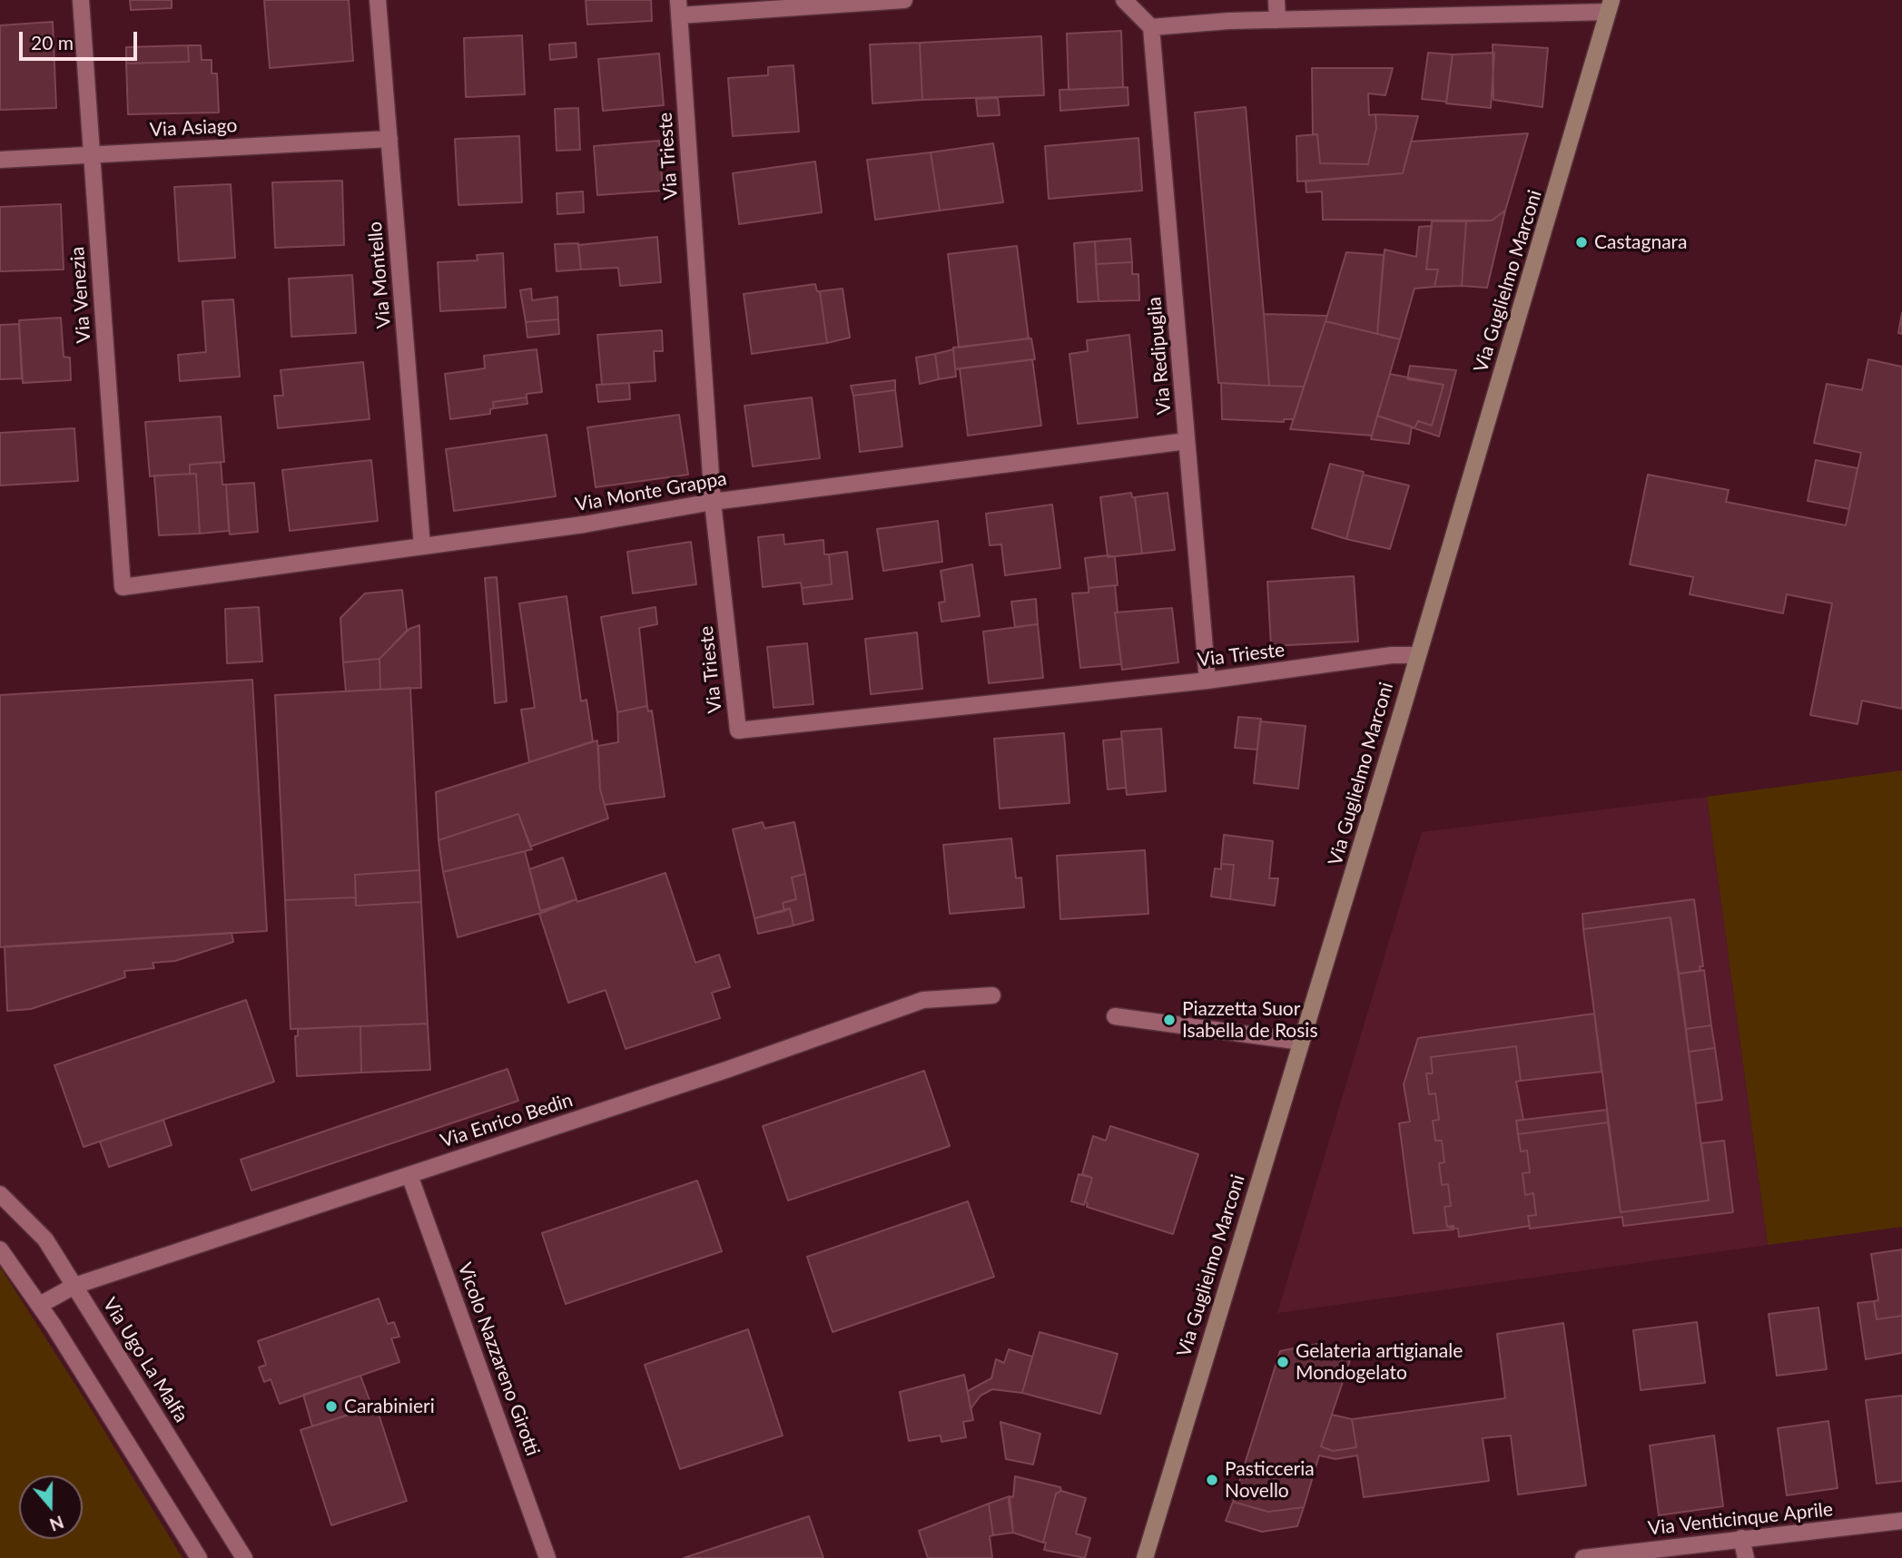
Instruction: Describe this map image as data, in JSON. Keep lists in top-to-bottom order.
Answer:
{
  "streets": {
    "main road": ["Via Guglielmo Marconi"],
    "street": [
      "Via Asiago",
      "Via Trieste",
      "Via Montello",
      "Via Venezia",
      "Via Redipuglia",
      "Via Monte Grappa",
      "Via Enrico Bedin",
      "Vicolo Nazzareno Girotti",
      "Via Ugo La Malfa",
      "Via Venticinque Aprile"
    ]
  },
  "crossings": [
    ["Via Asiago", "Via Montello"],
    ["Via Asiago", "Via Venezia"],
    ["Via Trieste", "Via Guglielmo Marconi"],
    ["Via Trieste", "Via Redipuglia"],
    ["Via Trieste", "Via Monte Grappa"],
    ["Via Montello", "Via Monte Grappa"],
    ["Via Venezia", "Via Monte Grappa"],
    ["Via Redipuglia", "Via Monte Grappa"],
    ["Via Enrico Bedin", "Vicolo Nazzareno Girotti"],
    ["Via Enrico Bedin", "Via Ugo La Malfa"]
  ],
  "places": [
    "Castagnara",
    "Piazzetta Suor Isabella de Rosis",
    "Gelateria artigianale Mondogelato",
    "Carabinieri",
    "Pasticceria Novello"
  ],
  "scale_bar": "20 m",
  "north": "bottom"
}
